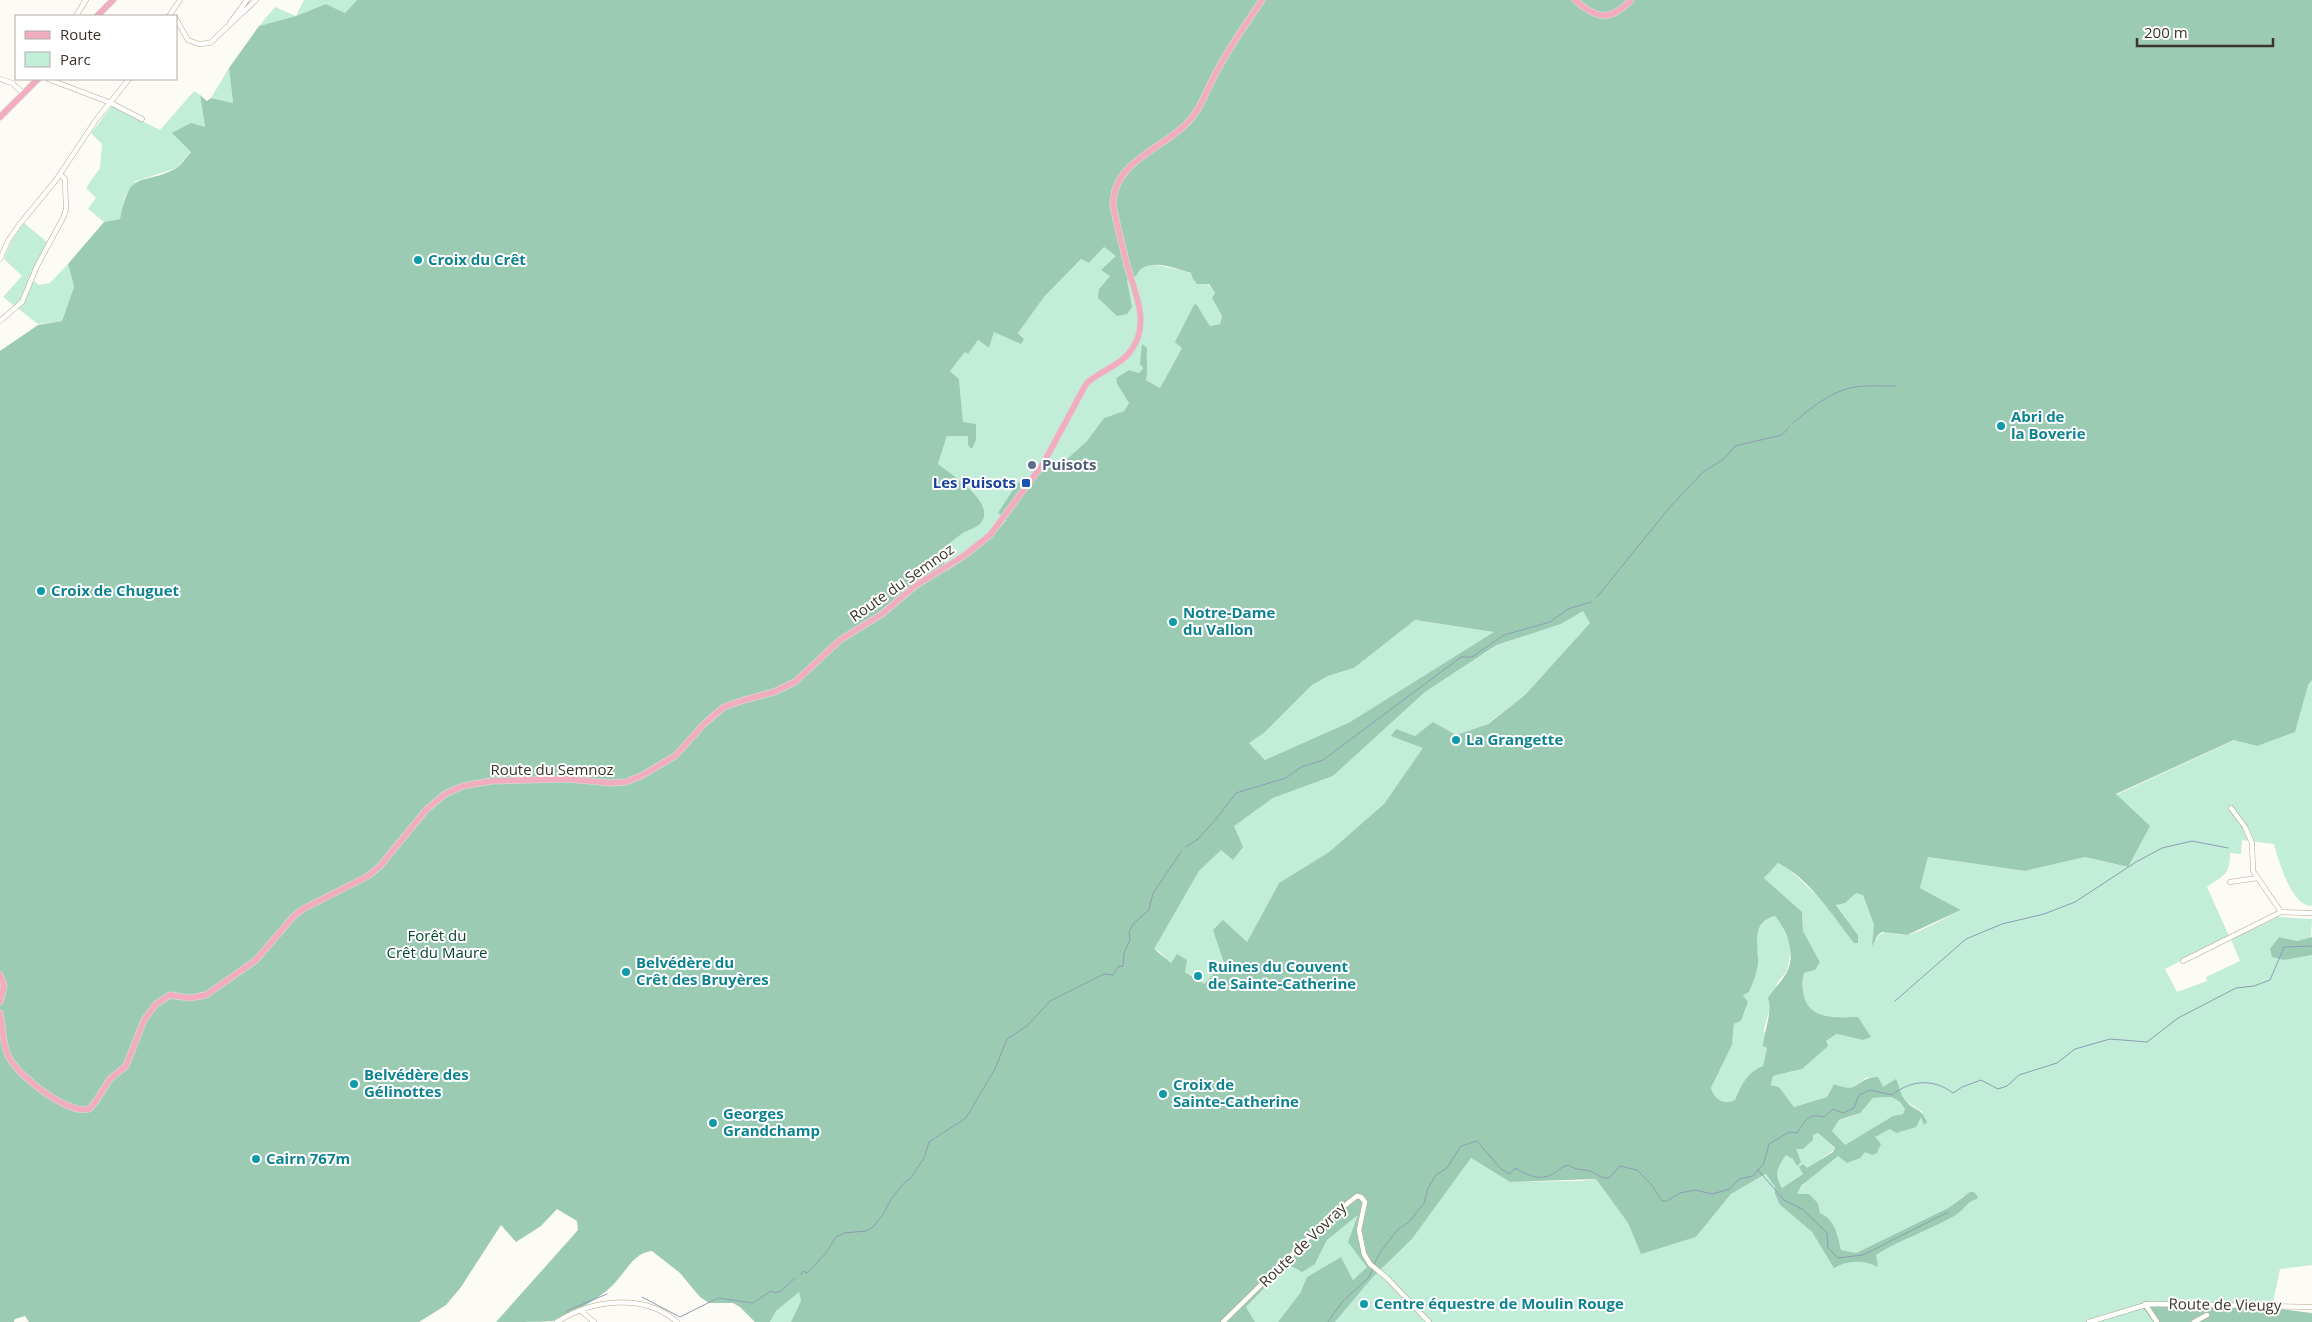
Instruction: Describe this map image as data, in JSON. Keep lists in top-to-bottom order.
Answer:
{
  "streets": {
    "main road": ["Route du Semnoz"],
    "street": ["Route de Vovray", "Route de Vieugy"]
  },
  "parks": ["Forêt du Crêt du Maure"],
  "places": {
    "other": [
      "Croix du Crêt",
      "Abri de la Boverie",
      "Puisots",
      "Croix de Chuguet",
      "Notre-Dame du Vallon",
      "La Grangette",
      "Belvédère du Crêt des Bruyères",
      "Ruines du Couvent de Sainte-Catherine",
      "Belvédère des Gélinottes",
      "Croix de Sainte-Catherine",
      "Georges Grandchamp",
      "Cairn 767m",
      "Centre équestre de Moulin Rouge"
    ],
    "transit": ["Les Puisots"]
  },
  "legend": ["Route", "Parc"],
  "scale_bar": "200 m"
}
